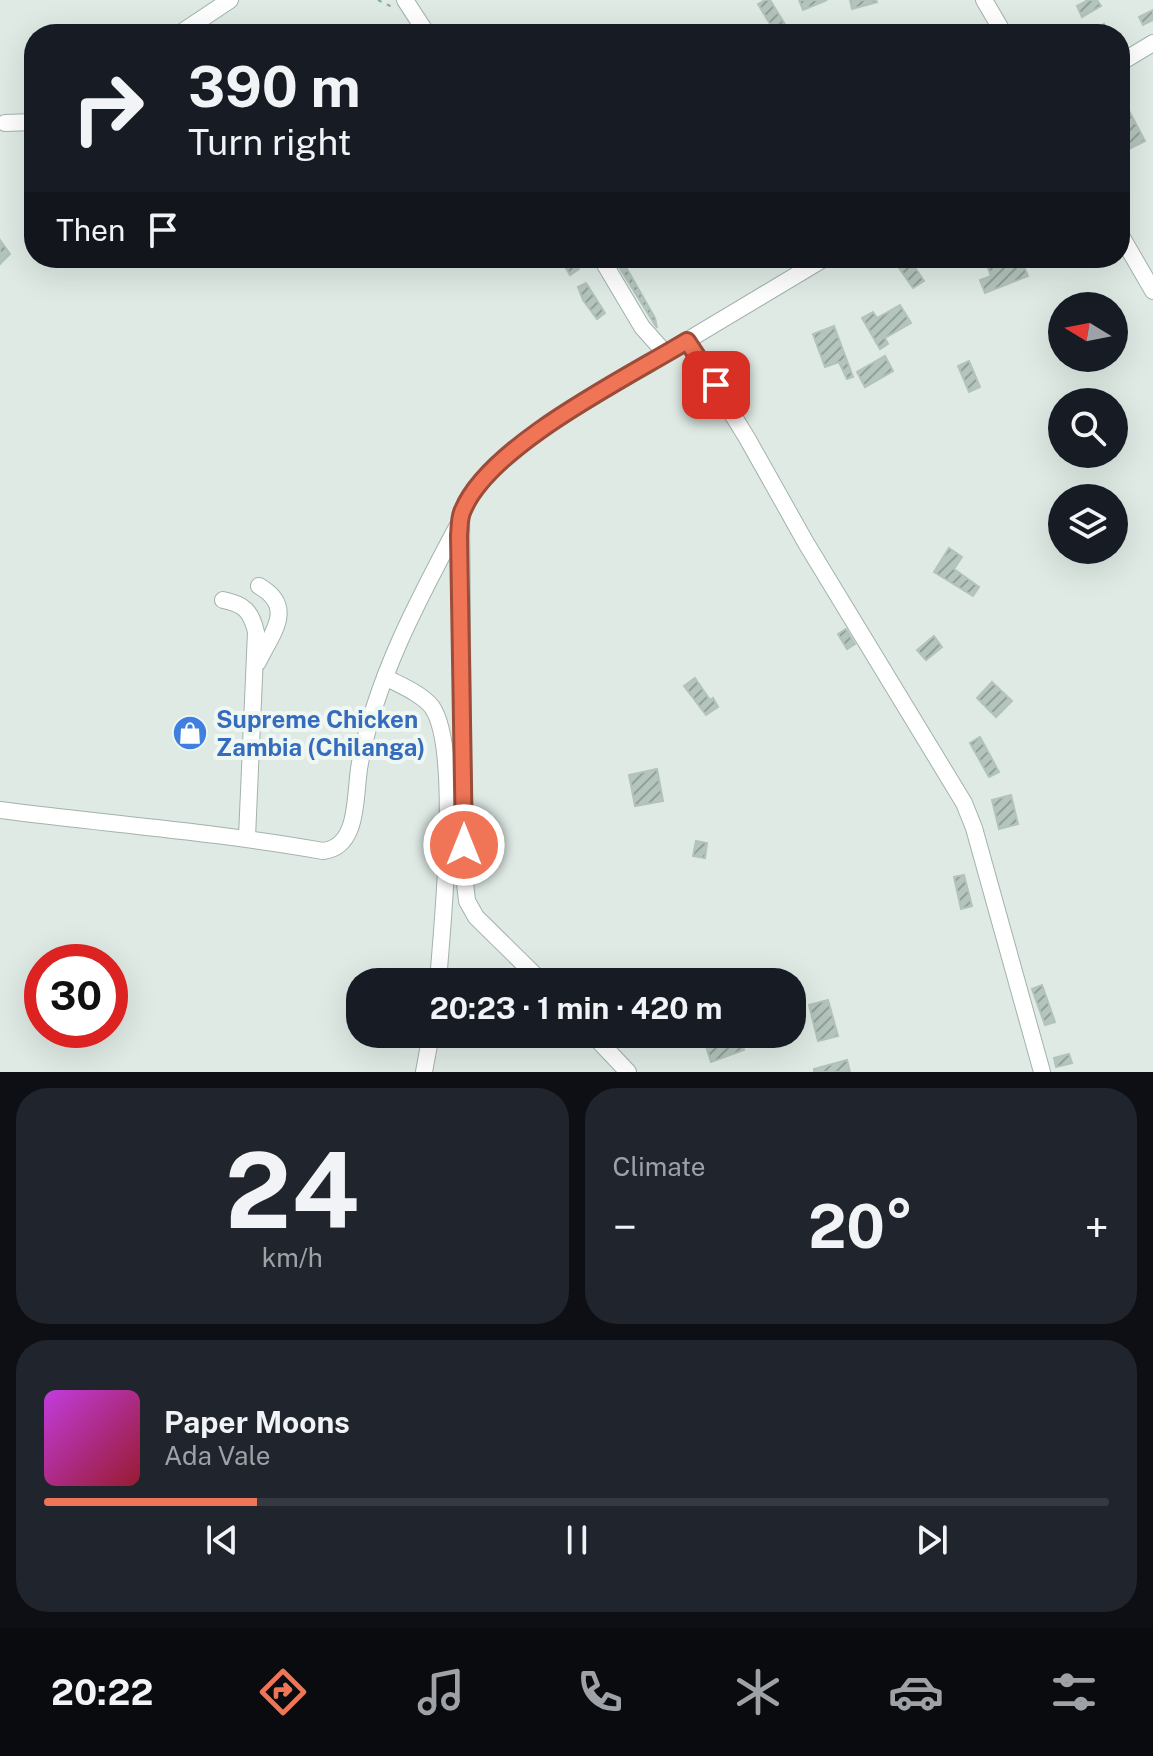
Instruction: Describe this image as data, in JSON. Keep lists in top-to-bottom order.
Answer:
{
  "places": {
    "shop": ["Supreme Chicken Zambia (Chilanga)"]
  },
  "north": "left",
  "page": {
    "turn": ["390 m", "Turn right"],
    "then": "Then",
    "limit": "30",
    "trip": "20:23 · 1 min · 420 m",
    "tile": [
      ["24", "km/h"],
      "Climate"
    ],
    "heat": ["−", "20°", "+"],
    "song": ["Paper Moons", "Ada Vale"],
    "tabs": "20:22"
  }
}
